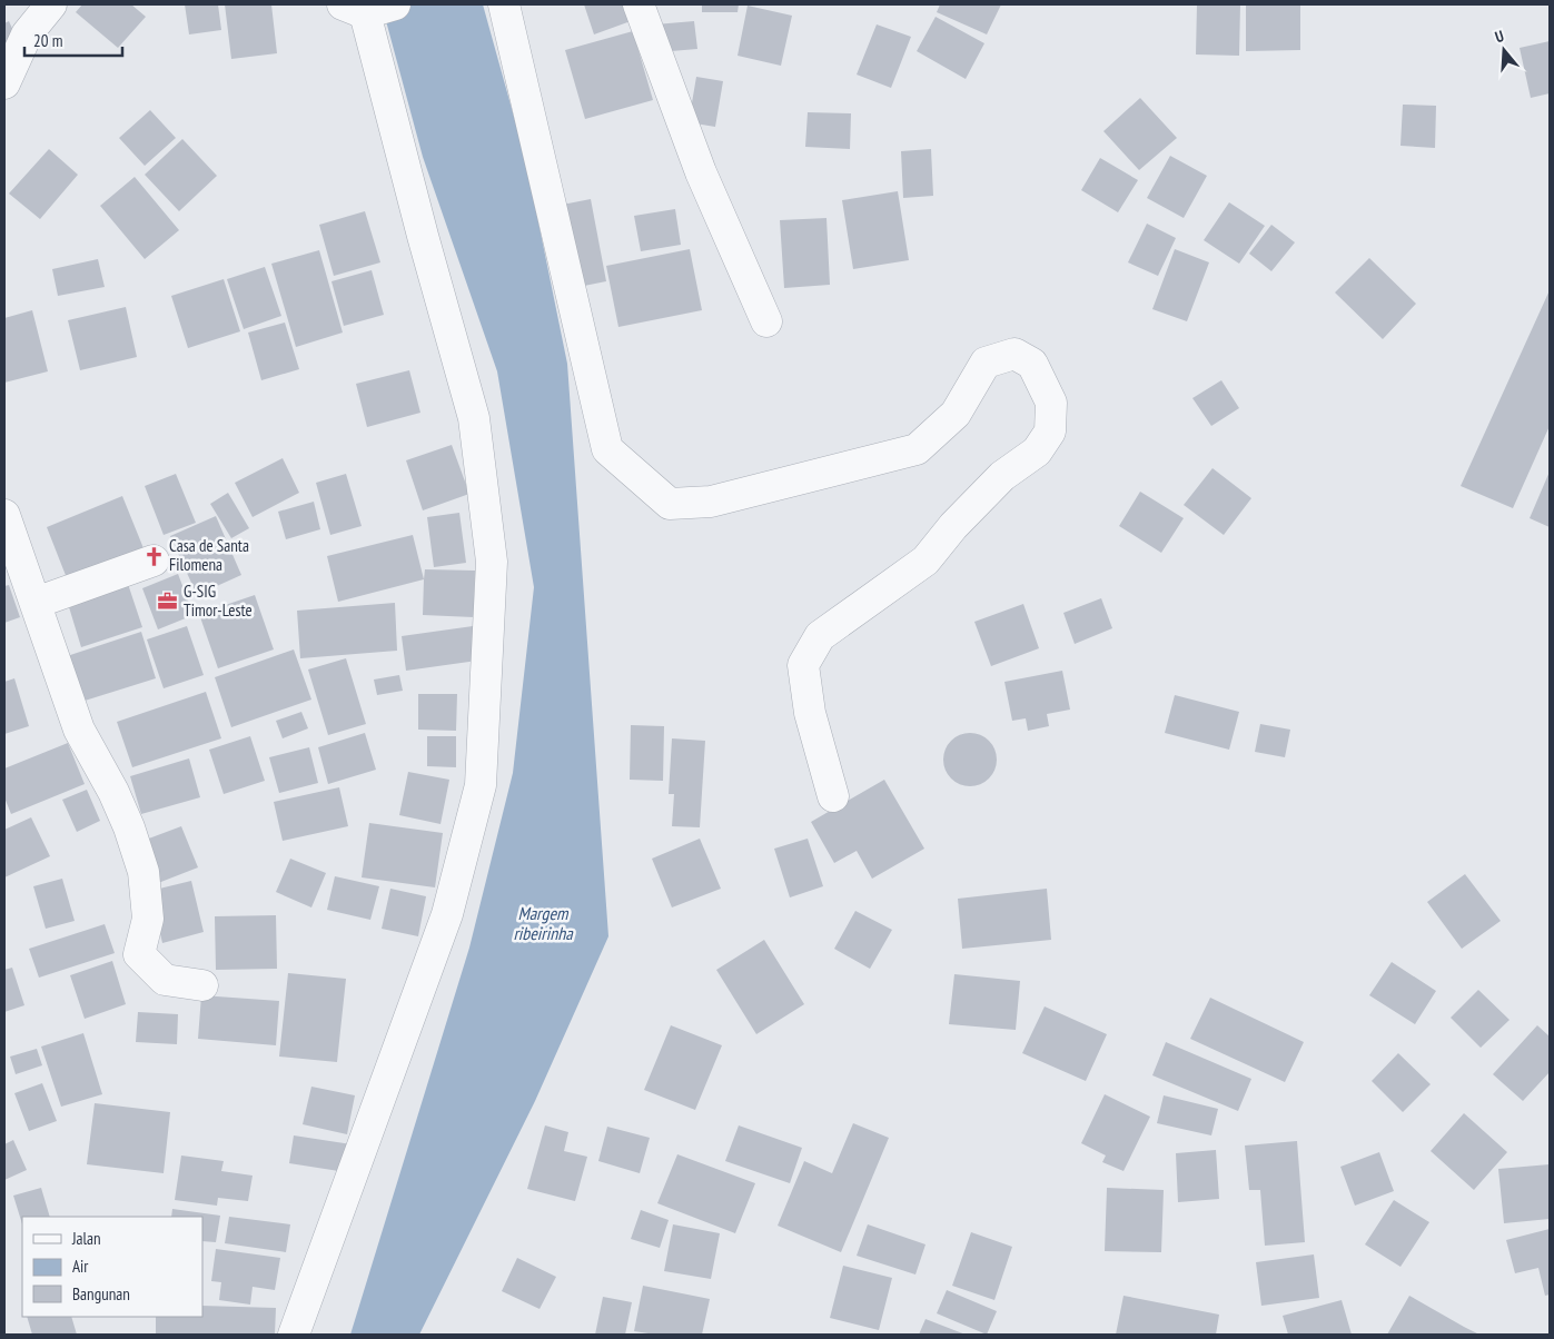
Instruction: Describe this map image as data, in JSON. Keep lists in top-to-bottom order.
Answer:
{
  "water": ["Margem ribeirinha"],
  "places": {
    "church": ["Casa de Santa Filomena"],
    "office": ["G-SIG Timor-Leste"]
  },
  "legend": ["Jalan", "Air", "Bangunan"],
  "scale_bar": "20 m",
  "north": "top"
}
